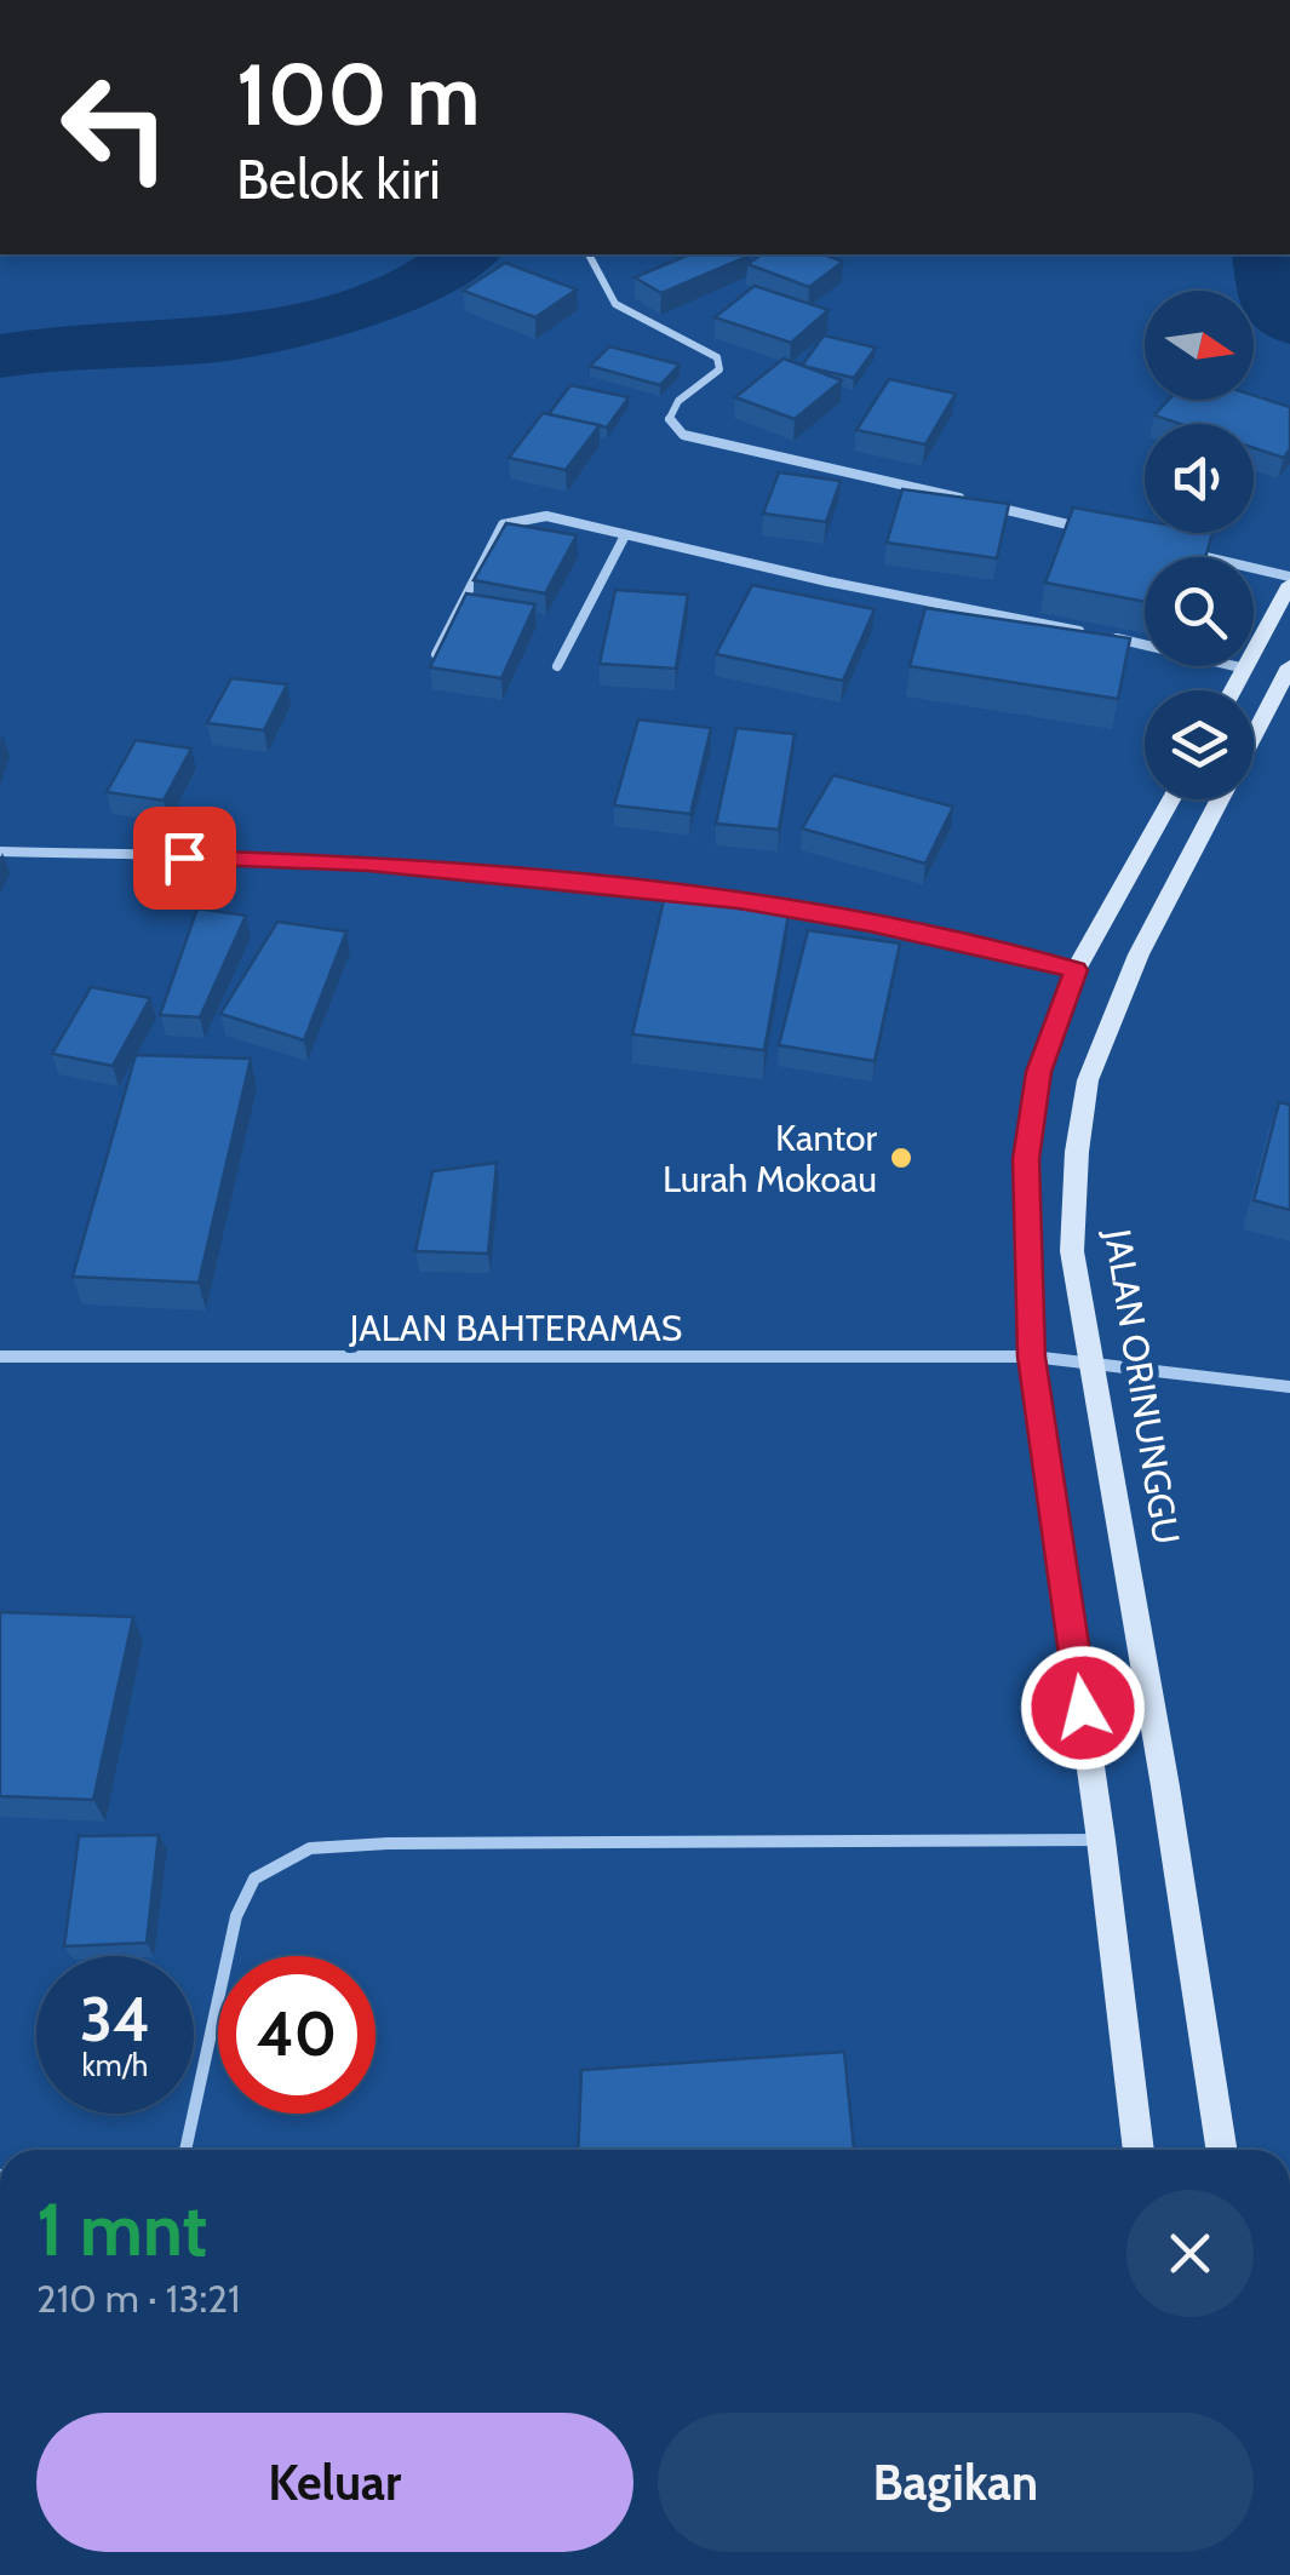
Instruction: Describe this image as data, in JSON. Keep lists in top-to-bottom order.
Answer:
{
  "streets": {
    "street": ["JALAN BAHTERAMAS", "JALAN ORINUNGGU"]
  },
  "crossings": [
    ["JALAN BAHTERAMAS", "JALAN ORINUNGGU"]
  ],
  "places": ["Kantor Lurah Mokoau"],
  "north": "right",
  "page": {
    "turn": ["100 m", "Belok kiri"],
    "speed": "34 km/h",
    "limit": "40",
    "heading": ["1 mnt", "210 m · 13:21"],
    "buttons": ["Keluar", "Bagikan"]
  }
}
